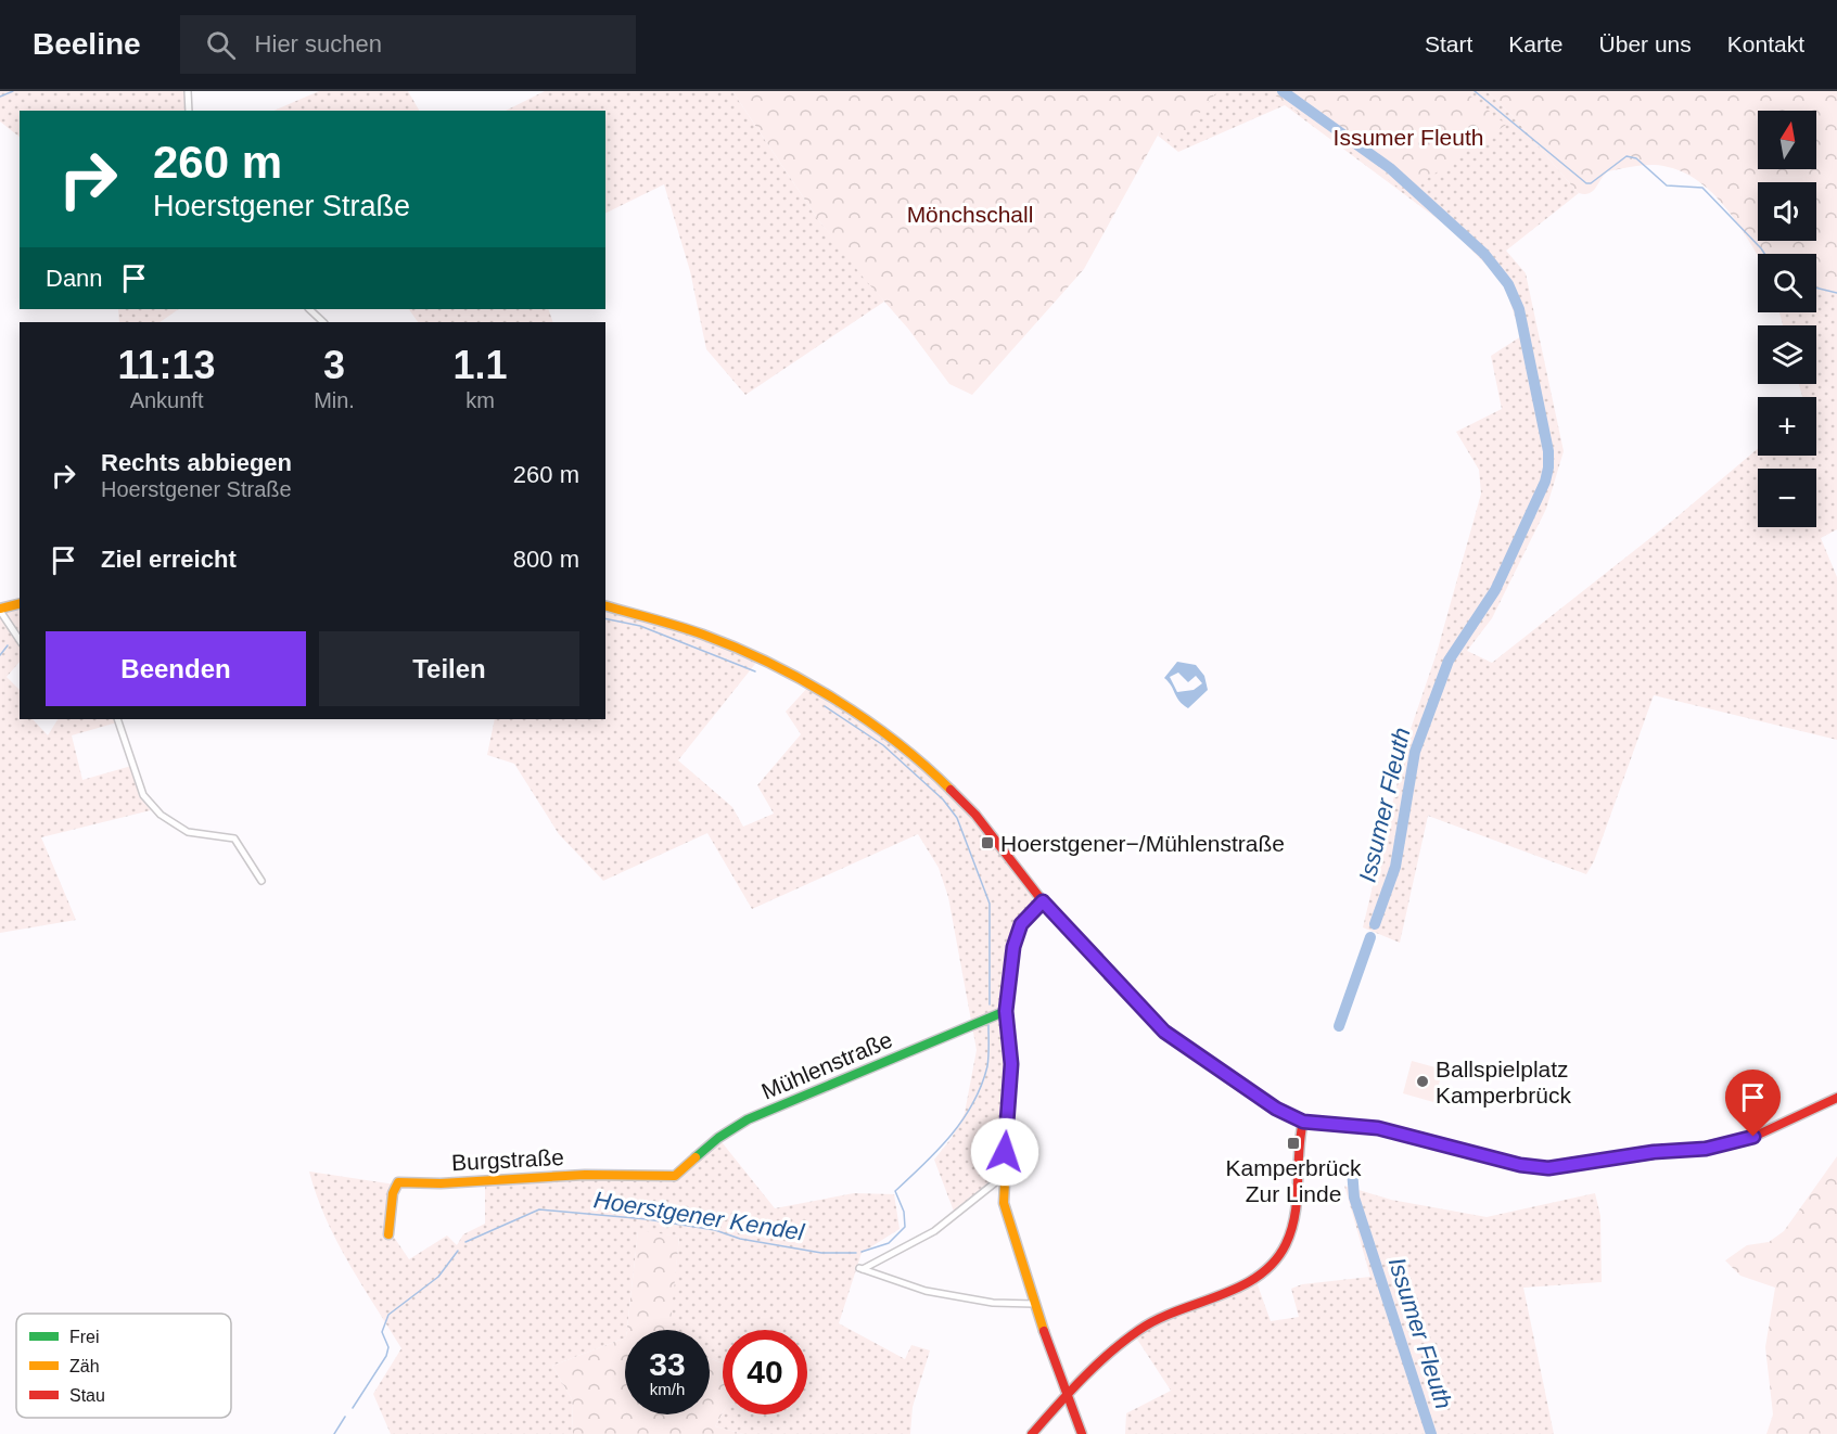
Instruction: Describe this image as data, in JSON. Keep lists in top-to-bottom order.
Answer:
{
  "streets": {
    "street": ["Mühlenstraße", "Burgstraße"]
  },
  "crossings": [
    ["Mühlenstraße", "Burgstraße"]
  ],
  "water": ["Issumer Fleuth", "Hoerstgener Kendel"],
  "parks": ["Issumer Fleuth", "Mönchschall"],
  "places": {
    "transit": ["Hoerstgener−/Mühlenstraße", "Kamperbrück Zur Linde"],
    "other": ["Ballspielplatz Kamperbrück"]
  },
  "legend": ["Frei", "Zäh", "Stau"],
  "north": "top",
  "page": {
    "header": "Beeline",
    "search": "Hier suchen",
    "nav": [
      "Start",
      "Karte",
      "Über uns",
      "Kontakt"
    ],
    "map_buttons": ["+", "−"],
    "turn": ["260 m", "Hoerstgener Straße"],
    "then": "Dann",
    "eta": [
      "11:13",
      "Ankunft",
      "3",
      "Min.",
      "1.1",
      "km"
    ],
    "list": [
      {
        "name": "Rechts abbiegen",
        "note": "Hoerstgener Straße",
        "value": "260 m"
      },
      {
        "name": "Ziel erreicht",
        "value": "800 m"
      }
    ],
    "buttons": ["Beenden", "Teilen"],
    "speed": "33 km/h",
    "limit": "40"
  }
}
